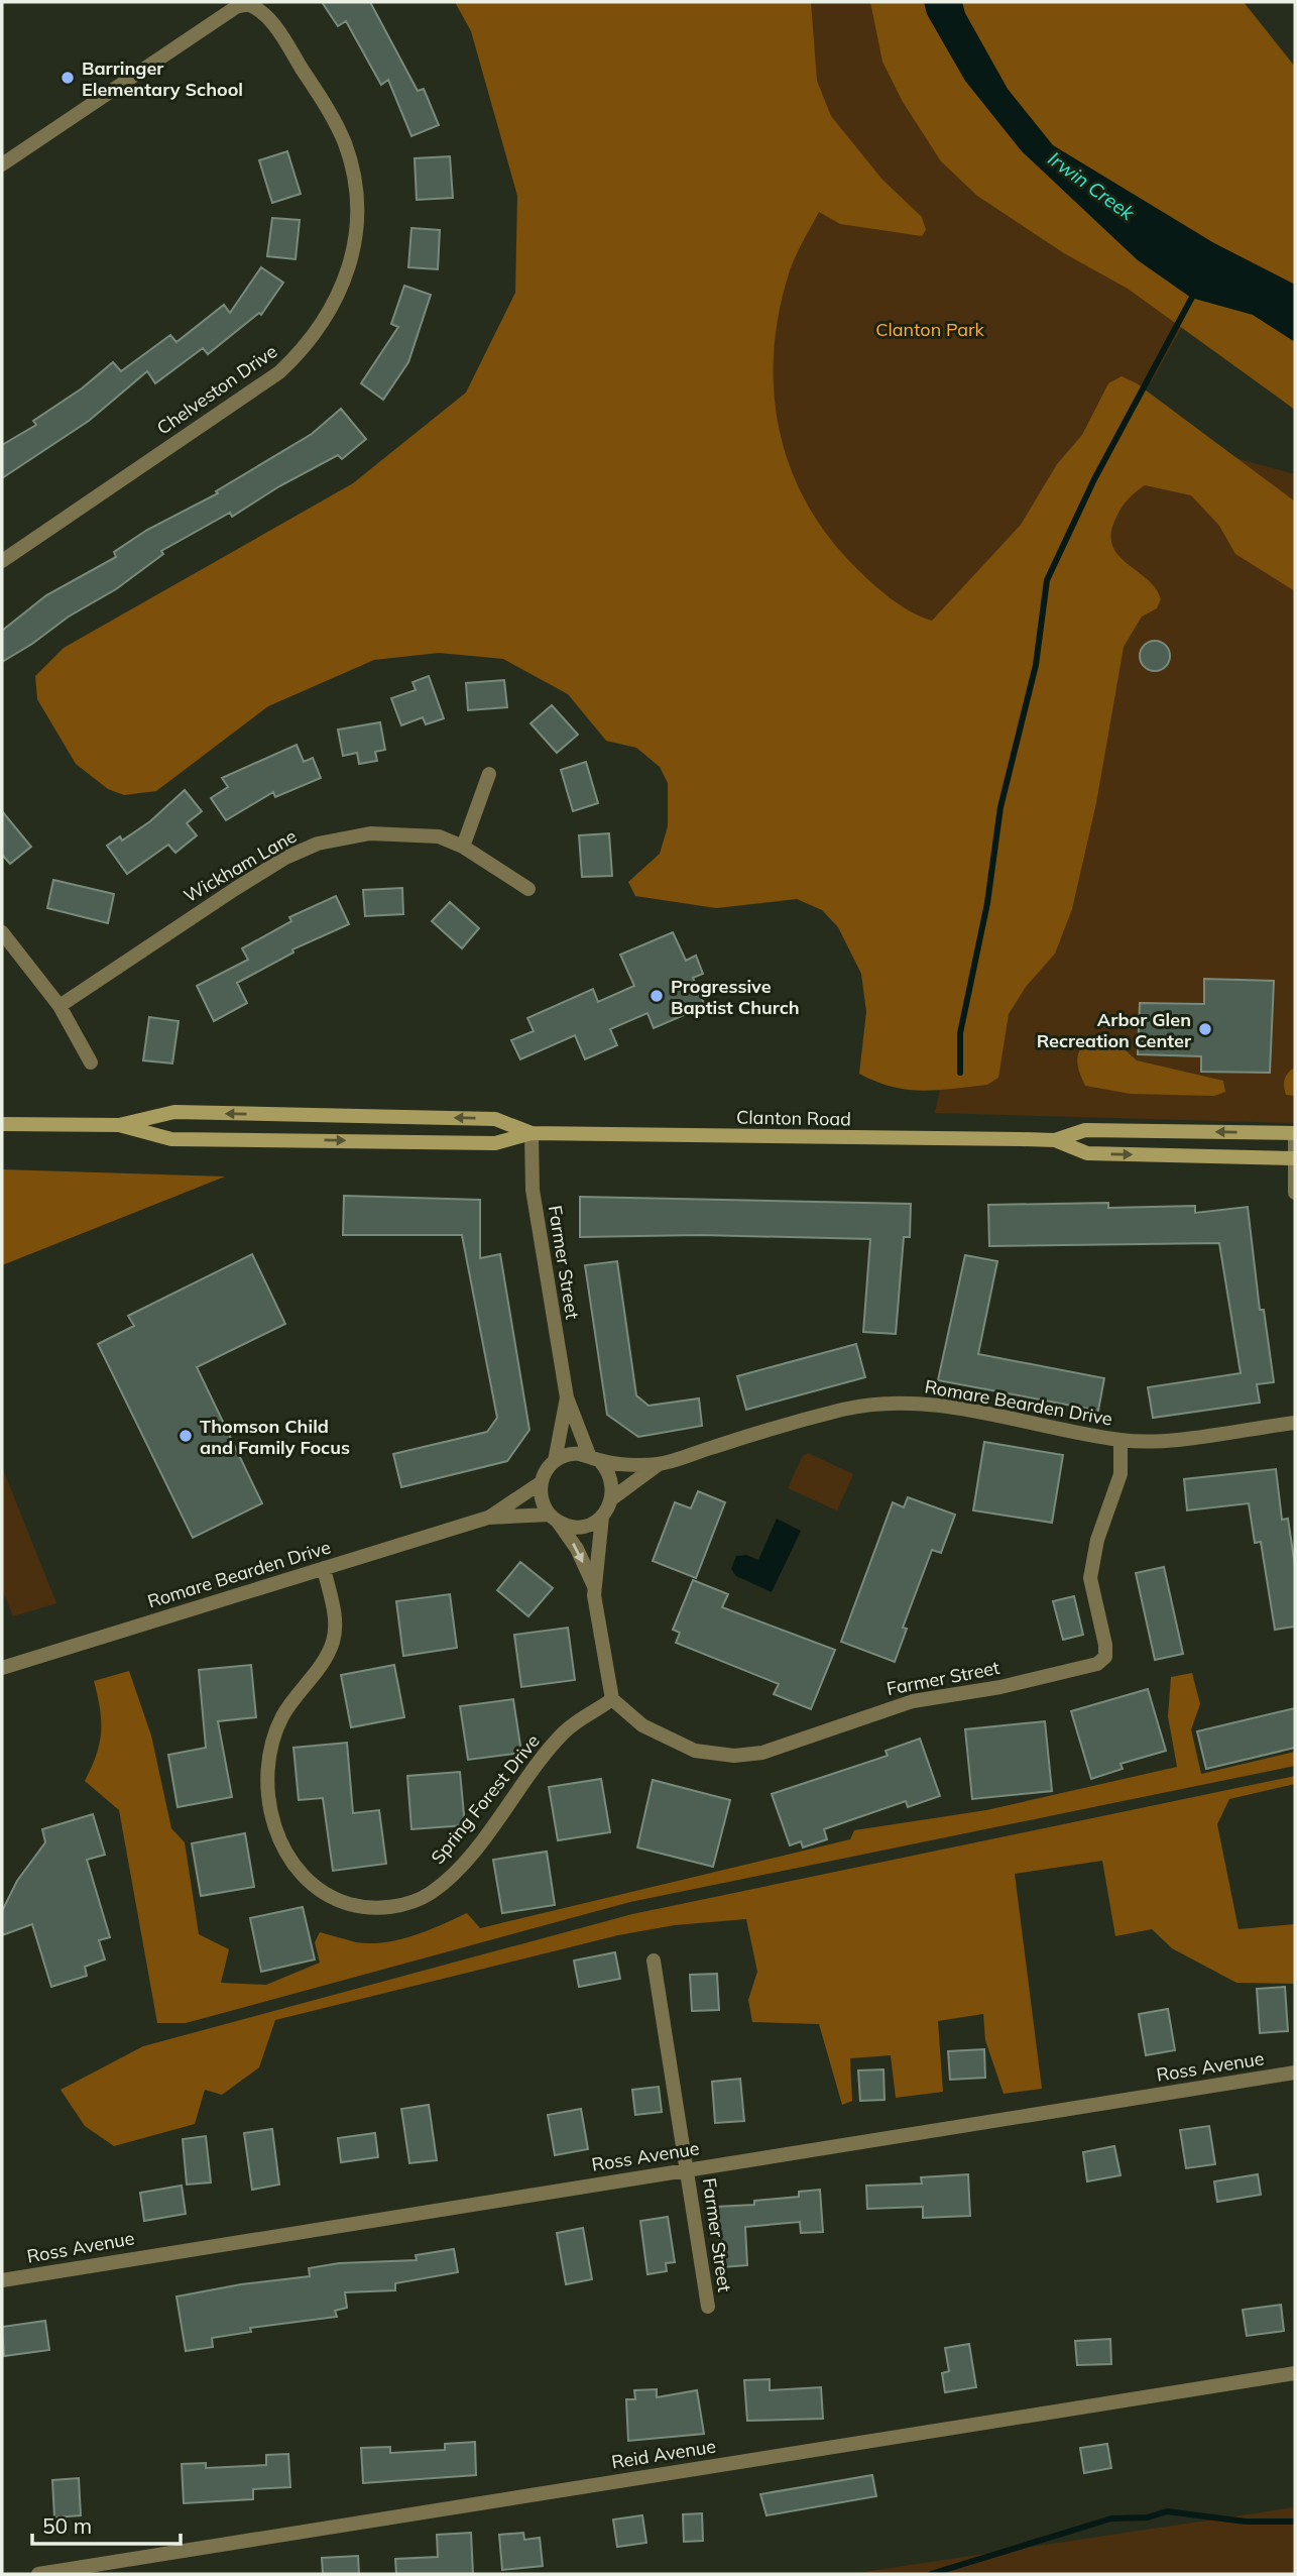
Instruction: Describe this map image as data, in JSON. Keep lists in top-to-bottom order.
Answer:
{
  "streets": {
    "main road": ["Clanton Road"],
    "street": [
      "Chelveston Drive",
      "Wickham Lane",
      "Farmer Street",
      "Romare Bearden Drive",
      "Spring Forest Drive",
      "Ross Avenue",
      "Reid Avenue"
    ]
  },
  "crossings": [
    ["Clanton Road", "Farmer Street"],
    ["Farmer Street", "Romare Bearden Drive"],
    ["Farmer Street", "Spring Forest Drive"],
    ["Farmer Street", "Ross Avenue"],
    ["Romare Bearden Drive", "Spring Forest Drive"]
  ],
  "water": ["Irwin Creek"],
  "parks": ["Clanton Park"],
  "places": [
    "Barringer Elementary School",
    "Progressive Baptist Church",
    "Arbor Glen Recreation Center",
    "Thomson Child and Family Focus"
  ],
  "scale_bar": "50 m"
}
